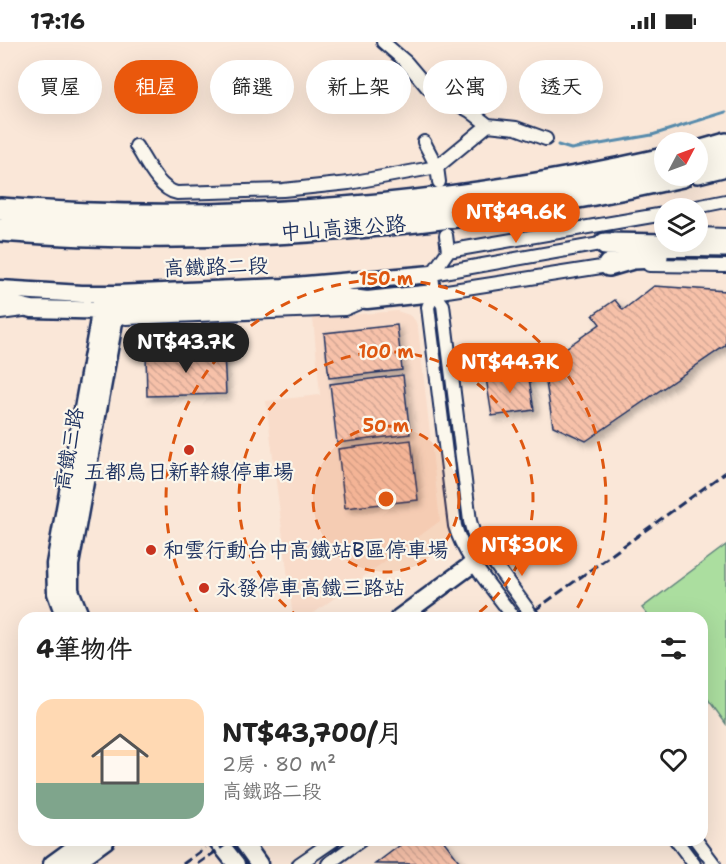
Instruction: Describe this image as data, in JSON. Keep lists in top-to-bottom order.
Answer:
{
  "streets": {
    "highway": ["中山高速公路"],
    "street": ["高鐵路二段", "高鐵三路"]
  },
  "crossings": [
    ["高鐵路二段", "高鐵三路"]
  ],
  "places": ["五都烏日新幹線停車場", "和雲行動台中高鐵站B區停車場", "永發停車高鐵三路站"],
  "north": "top right",
  "page": {
    "status": "17:16",
    "chip": [
      "買屋",
      "租屋",
      "篩選",
      "新上架",
      "公寓",
      "透天"
    ],
    "price": [
      "NT$49.6K",
      "NT$43.7K",
      "NT$44.7K",
      "NT$30K"
    ],
    "heading": "4筆物件",
    "list": [
      {
        "name": "NT$43,700/月",
        "note": "2房 · 80 m² · 高鐵路二段"
      }
    ]
  },
  "rings": ["150 m", "100 m", "50 m"]
}
